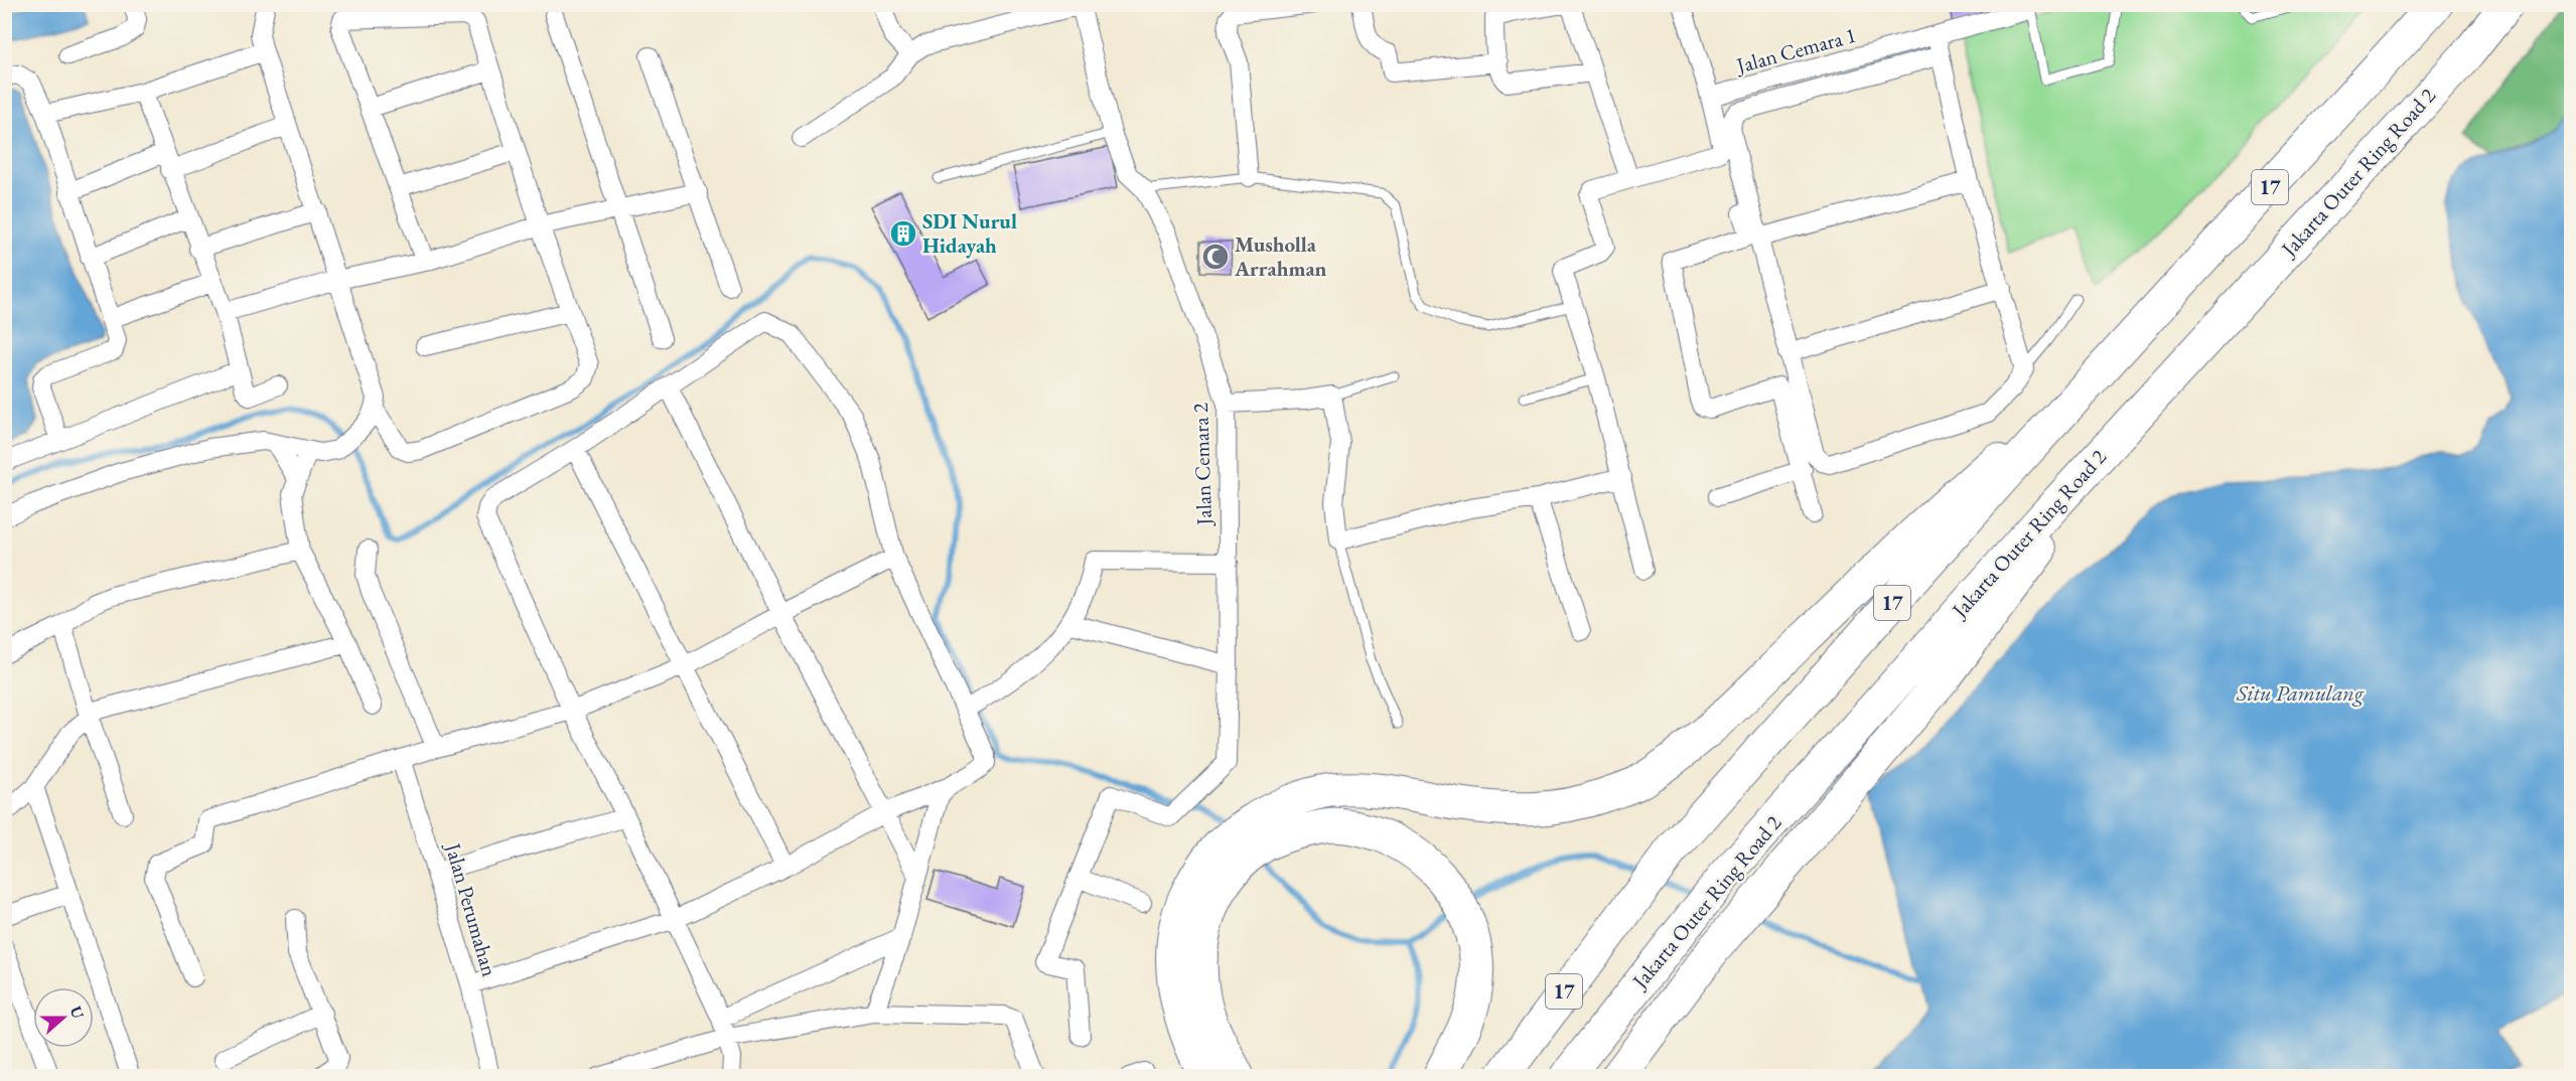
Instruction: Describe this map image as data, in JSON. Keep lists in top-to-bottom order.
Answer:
{
  "streets": {
    "highway": ["Jakarta Outer Ring Road 2", "17"],
    "street": ["Jalan Cemara 1", "Jalan Cemara 2", "Jalan Perumahan"]
  },
  "water": ["Situ Pamulang"],
  "places": {
    "building": ["SDI Nurul Hidayah"],
    "mosque": ["Musholla Arrahman"]
  },
  "north": "right"
}
